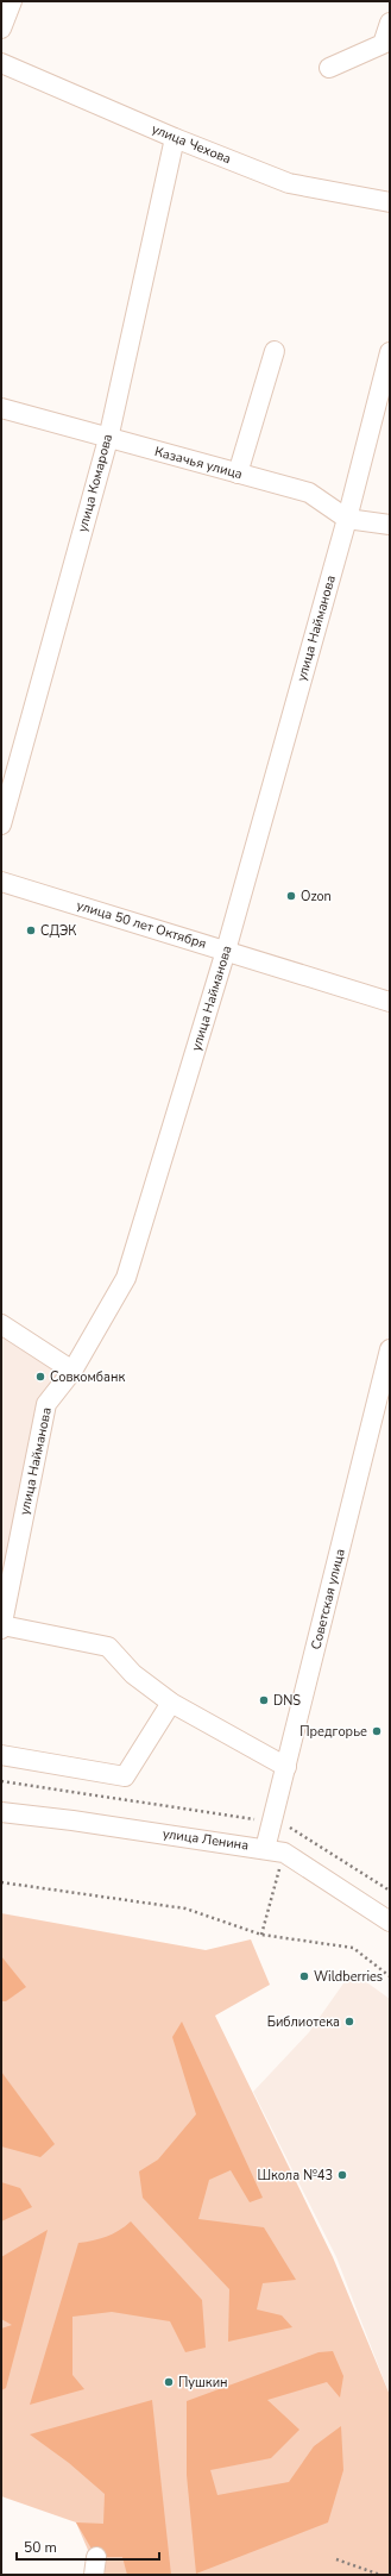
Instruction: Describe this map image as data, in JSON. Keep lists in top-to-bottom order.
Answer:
{
  "streets": {
    "street": [
      "улица Чехова",
      "Казачья улица",
      "улица Комарова",
      "улица Найманова",
      "улица 50 лет Октября",
      "Советская улица",
      "улица Ленина"
    ]
  },
  "crossings": [
    ["улица Чехова", "улица Комарова"],
    ["Казачья улица", "улица Комарова"],
    ["Казачья улица", "улица Найманова"],
    ["улица Найманова", "улица 50 лет Октября"],
    ["Советская улица", "улица Ленина"]
  ],
  "places": [
    "Ozon",
    "СДЭК",
    "Совкомбанк",
    "DNS",
    "Предгорье",
    "Wildberries",
    "Библиотека",
    "Школа №43",
    "Пушкин"
  ],
  "scale_bar": "50 m"
}
